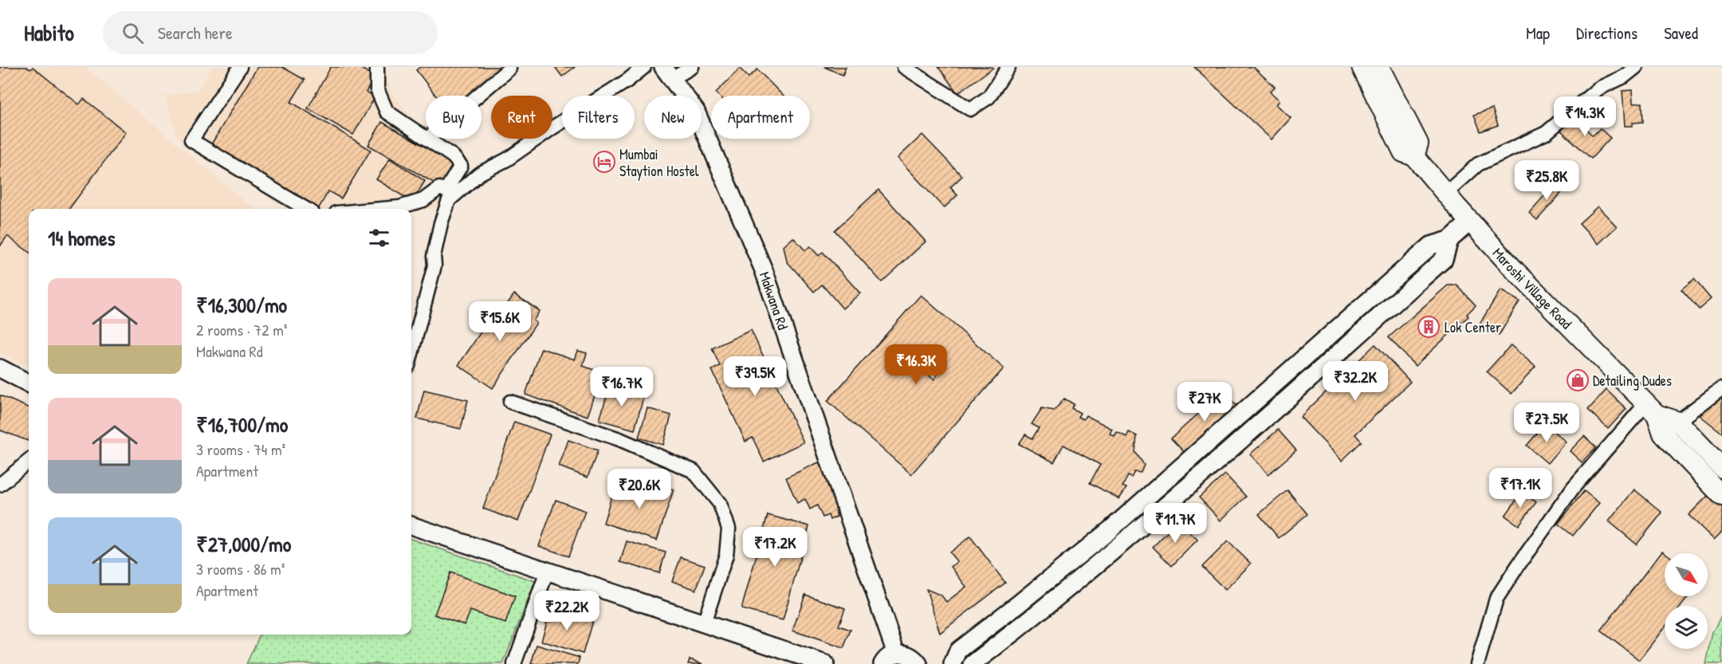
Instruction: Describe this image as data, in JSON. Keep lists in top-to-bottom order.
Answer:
{
  "streets": {
    "main road": ["Maroshi Village Road"],
    "street": ["Makwana Rd"]
  },
  "places": {
    "hotel": ["Mumbai Staytion Hostel"],
    "building": ["Lok Center"],
    "shop": ["Detailing Dudes"]
  },
  "north": "bottom right",
  "page": {
    "header": "Habito",
    "search": "Search here",
    "nav": ["Map", "Directions", "Saved"],
    "chip": [
      "Buy",
      "Rent",
      "Filters",
      "New",
      "Apartment"
    ],
    "price": [
      "₹14.3K",
      "₹25.8K",
      "₹15.6K",
      "₹16.3K",
      "₹39.5K",
      "₹32.2K",
      "₹16.7K",
      "₹27K",
      "₹27.5K",
      "₹17.1K",
      "₹20.6K",
      "₹11.7K",
      "₹17.2K",
      "₹22.2K"
    ],
    "heading": "14 homes",
    "list": [
      {
        "name": "₹16,300/mo",
        "note": "2 rooms · 72 m² · Makwana Rd"
      },
      {
        "name": "₹16,700/mo",
        "note": "3 rooms · 74 m² · Apartment"
      },
      {
        "name": "₹27,000/mo",
        "note": "3 rooms · 86 m² · Apartment"
      }
    ]
  }
}
